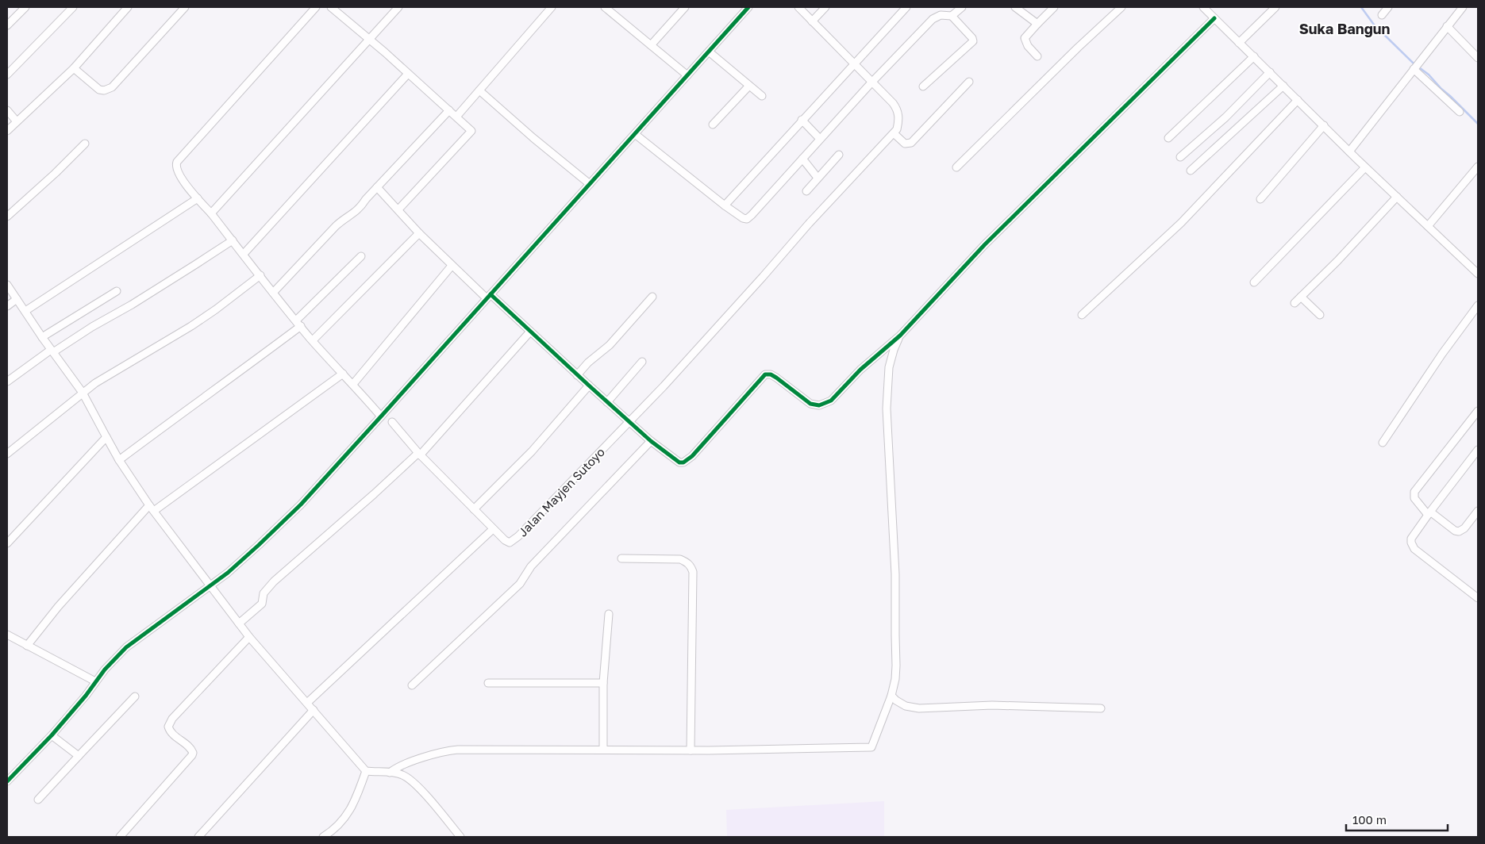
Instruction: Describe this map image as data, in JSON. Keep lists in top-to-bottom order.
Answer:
{
  "streets": {
    "street": ["Jalan Mayjen Sutoyo"]
  },
  "districts": ["Suka Bangun"],
  "scale_bar": "100 m"
}
